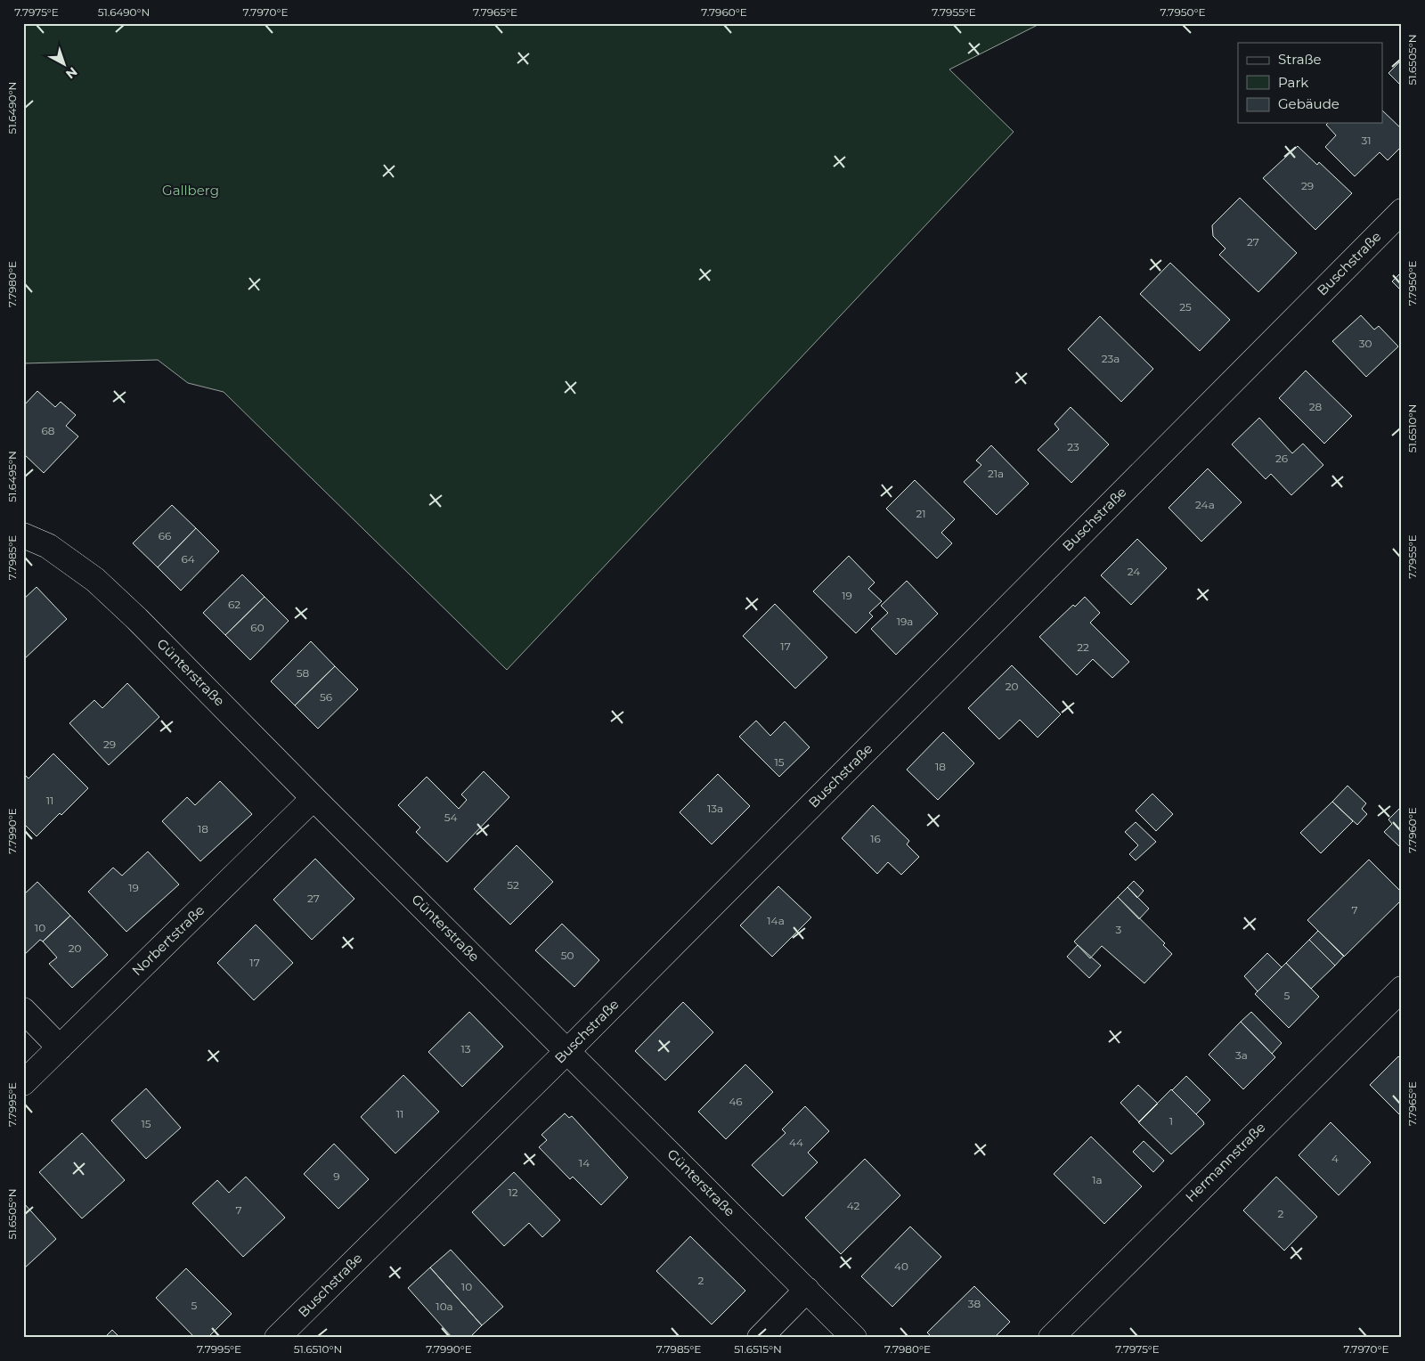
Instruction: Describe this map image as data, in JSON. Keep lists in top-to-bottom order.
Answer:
{
  "streets": {
    "street": [
      "Buschstraße",
      "Günterstraße",
      "Norbertstraße",
      "Hermannstraße"
    ]
  },
  "crossings": [
    ["Buschstraße", "Günterstraße"],
    ["Günterstraße", "Norbertstraße"]
  ],
  "parks": ["Gallberg"],
  "house_numbers": [
    "31",
    "29",
    "27",
    "25",
    "30",
    "23a",
    "28",
    "68",
    "23",
    "26",
    "21a",
    "24a",
    "21",
    "66",
    "64",
    "24",
    "19",
    "62",
    "19a",
    "60",
    "17",
    "22",
    "58",
    "20",
    "56",
    "29",
    "15",
    "18",
    "11",
    "13a",
    "54",
    "18",
    "16",
    "52",
    "19",
    "27",
    "7",
    "14a",
    "10",
    "3",
    "20",
    "50",
    "17",
    "5",
    "13",
    "3a",
    "46",
    "11",
    "1",
    "15",
    "44",
    "4",
    "14",
    "9",
    "1a",
    "12",
    "42",
    "7",
    "2",
    "40",
    "2",
    "10",
    "38",
    "5",
    "10a"
  ],
  "legend": ["Straße", "Park", "Gebäude"],
  "north": "bottom right",
  "coordinates": [
    "7.7975°E",
    "51.6490°N",
    "7.7970°E",
    "7.7965°E",
    "7.7960°E",
    "7.7955°E",
    "7.7950°E",
    "51.6505°N",
    "7.7980°E",
    "51.6510°N",
    "51.6495°N",
    "7.7985°E",
    "7.7990°E",
    "7.7995°E",
    "51.6515°N"
  ]
}
